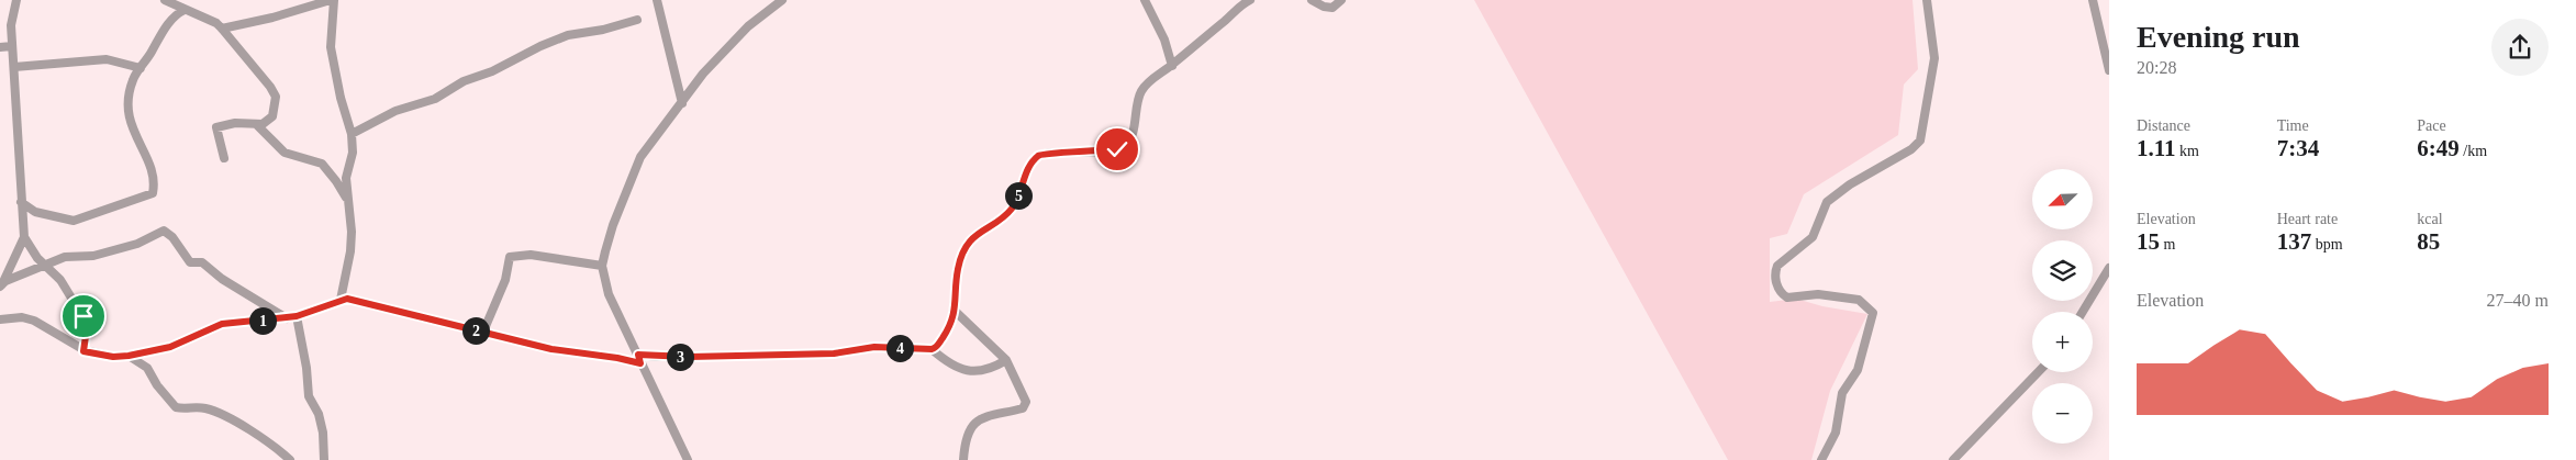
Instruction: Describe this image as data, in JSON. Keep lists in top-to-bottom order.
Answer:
{
  "north": "bottom left",
  "page": {
    "heading": ["Evening run", "20:28"],
    "stats": [
      ["Distance", "1.11 km"],
      ["Time", "7:34"],
      ["Pace", "6:49 /km"],
      ["Elevation", "15 m"],
      ["Heart rate", "137 bpm"],
      ["kcal", "85"]
    ],
    "map_buttons": ["+", "−"],
    "pins": [
      "5",
      "1",
      "2",
      "4",
      "3"
    ],
    "chart": ["Elevation", "27–40 m"]
  }
}
